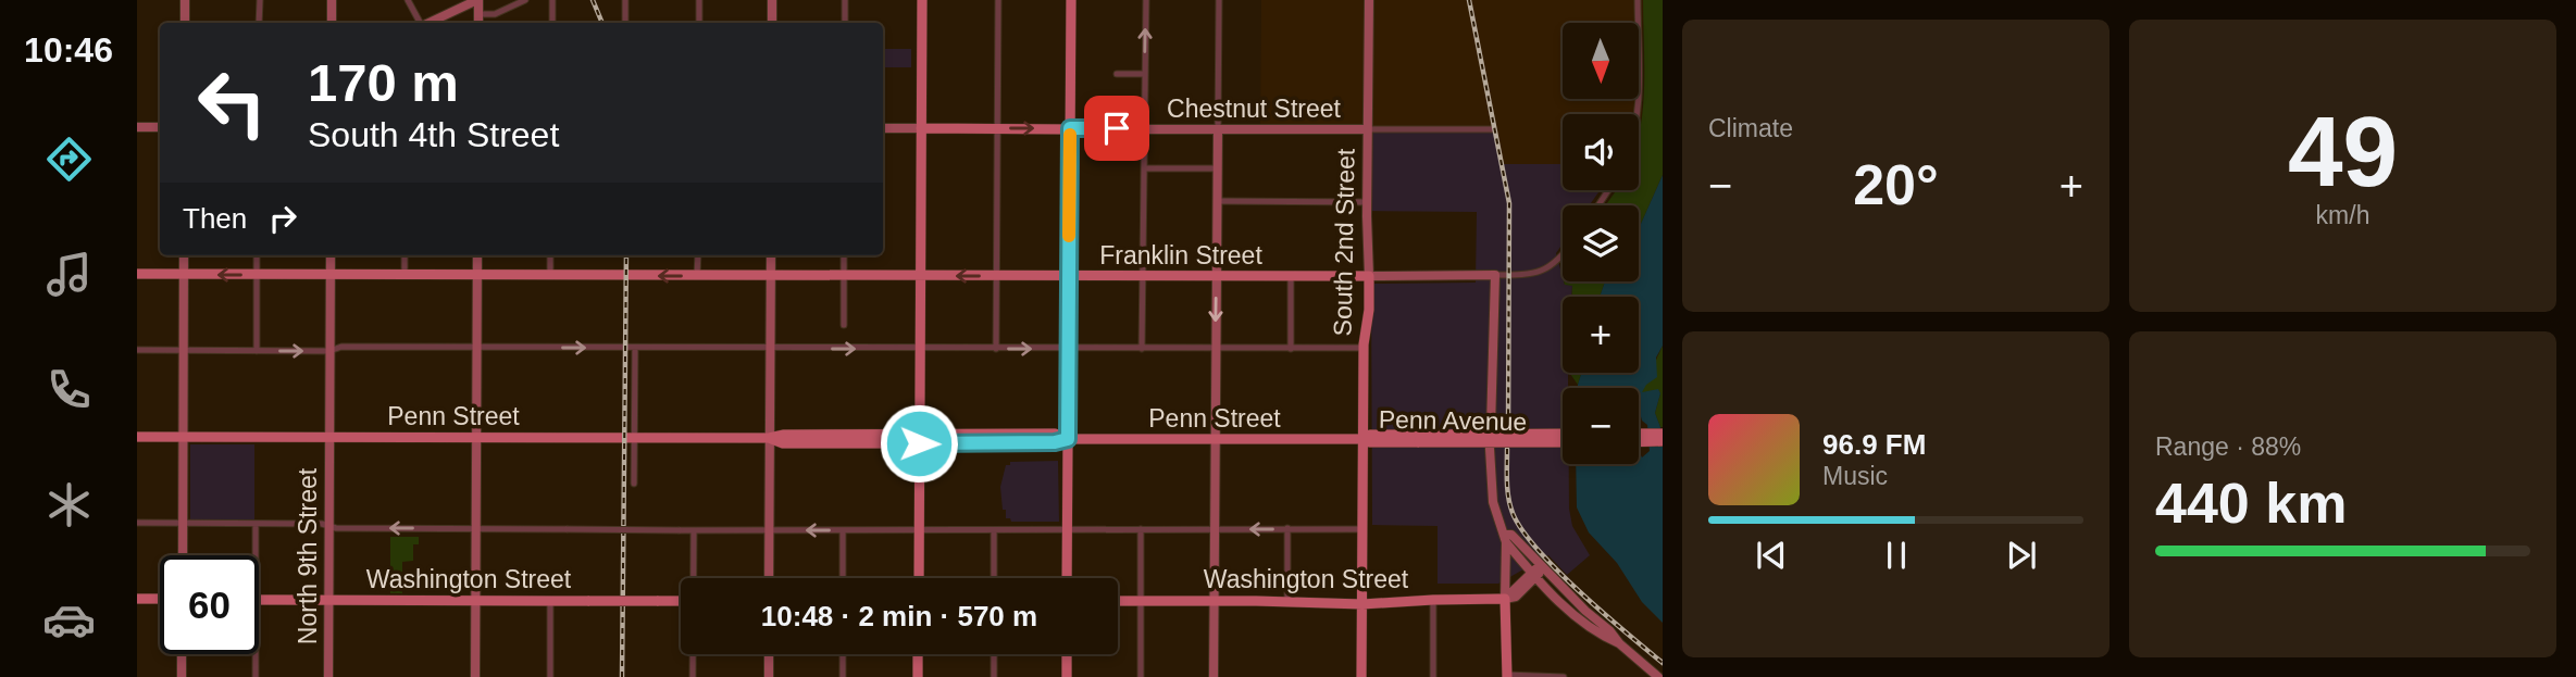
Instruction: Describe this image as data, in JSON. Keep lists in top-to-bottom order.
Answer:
{
  "streets": {
    "main road": [
      "Chestnut Street",
      "South 2nd Street",
      "Franklin Street",
      "Penn Street",
      "Penn Avenue",
      "Washington Street"
    ],
    "street": ["North 9th Street"]
  },
  "crossings": [
    ["Chestnut Street", "South 2nd Street"],
    ["South 2nd Street", "Franklin Street"],
    ["South 2nd Street", "Penn Street"],
    ["South 2nd Street", "Penn Avenue"],
    ["South 2nd Street", "Washington Street"],
    ["Franklin Street", "North 9th Street"],
    ["Penn Street", "Penn Avenue"],
    ["Penn Street", "North 9th Street"],
    ["North 9th Street", "Washington Street"]
  ],
  "north": "bottom",
  "page": {
    "tabs": "10:46",
    "tile": [
      "Climate",
      ["49", "km/h"],
      ["Range · 88%", "440 km"]
    ],
    "map_buttons": ["+", "−"],
    "turn": ["170 m", "South 4th Street"],
    "heat": ["−", "20°", "+"],
    "then": "Then",
    "song": ["96.9 FM", "Music"],
    "limit": "60",
    "trip": "10:48 · 2 min · 570 m"
  }
}
